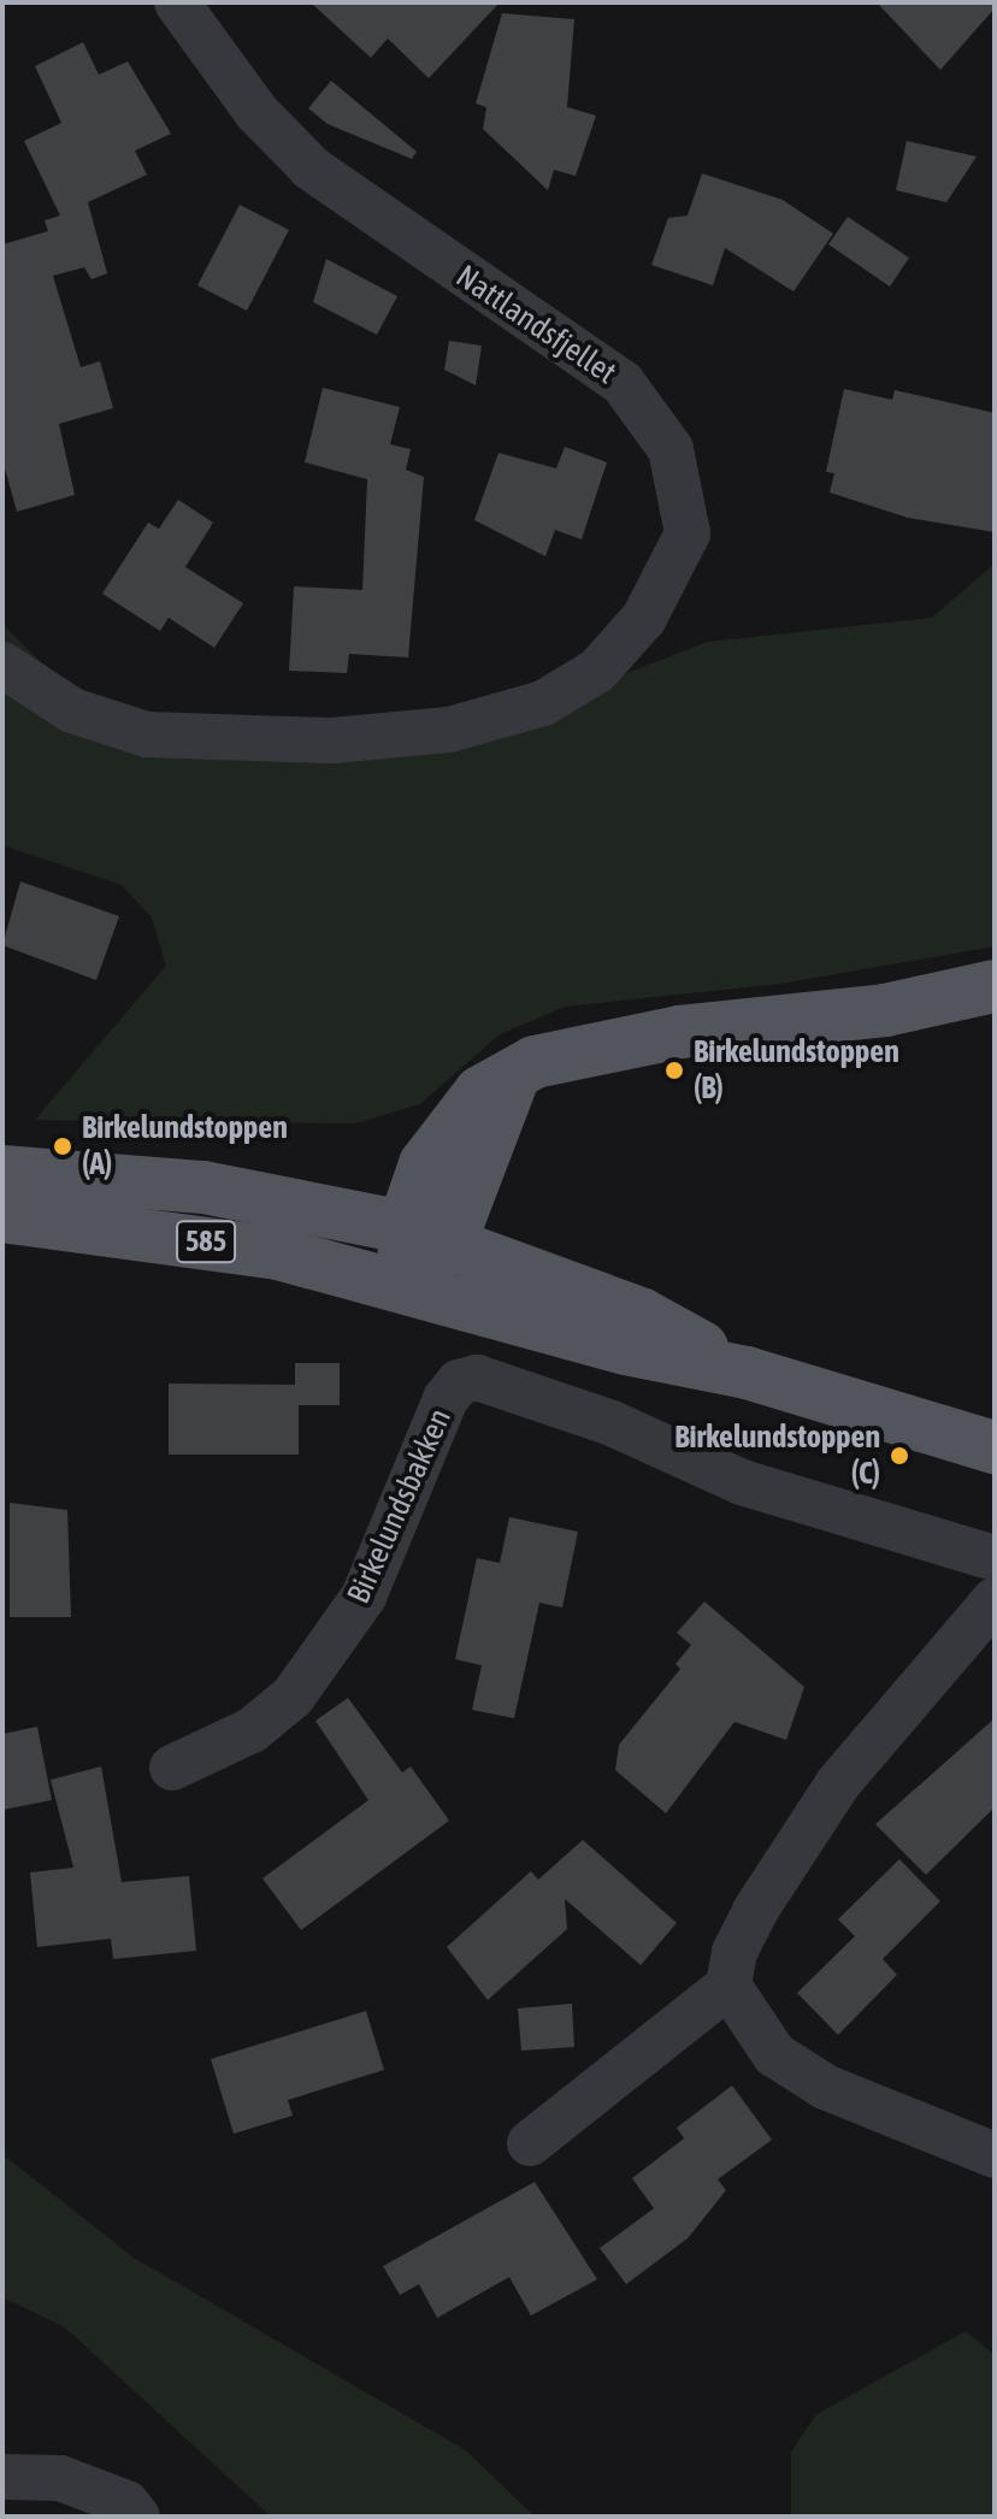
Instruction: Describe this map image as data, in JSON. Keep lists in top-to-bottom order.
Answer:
{
  "streets": {
    "main road": ["585"],
    "street": ["Nattlandsfjellet", "Birkelundsbakken"]
  },
  "places": ["Birkelundstoppen (B)", "Birkelundstoppen (A)", "Birkelundstoppen (C)"]
}
